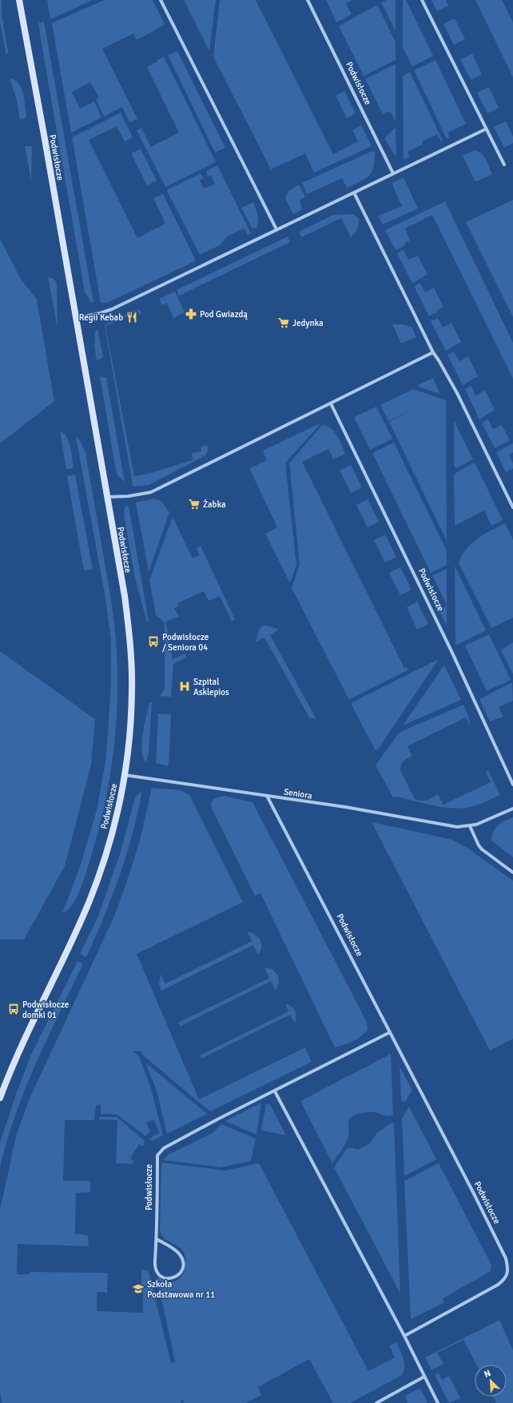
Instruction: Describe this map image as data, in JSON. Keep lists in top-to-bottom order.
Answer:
{
  "streets": {
    "street": ["Podwisłocze", "Seniora"]
  },
  "crossings": [
    ["Podwisłocze", "Seniora"]
  ],
  "places": {
    "pharmacy": ["Pod Gwiazdą"],
    "restaurant": ["Regii Kebab"],
    "supermarket": ["Jedynka", "Żabka"],
    "bus stop": ["Podwisłocze / Seniora 04", "Podwisłocze domki 01"],
    "hospital": ["Szpital Asklepios"],
    "school or university": ["Szkoła Podstawowa nr 11"]
  },
  "north": "top left"
}
